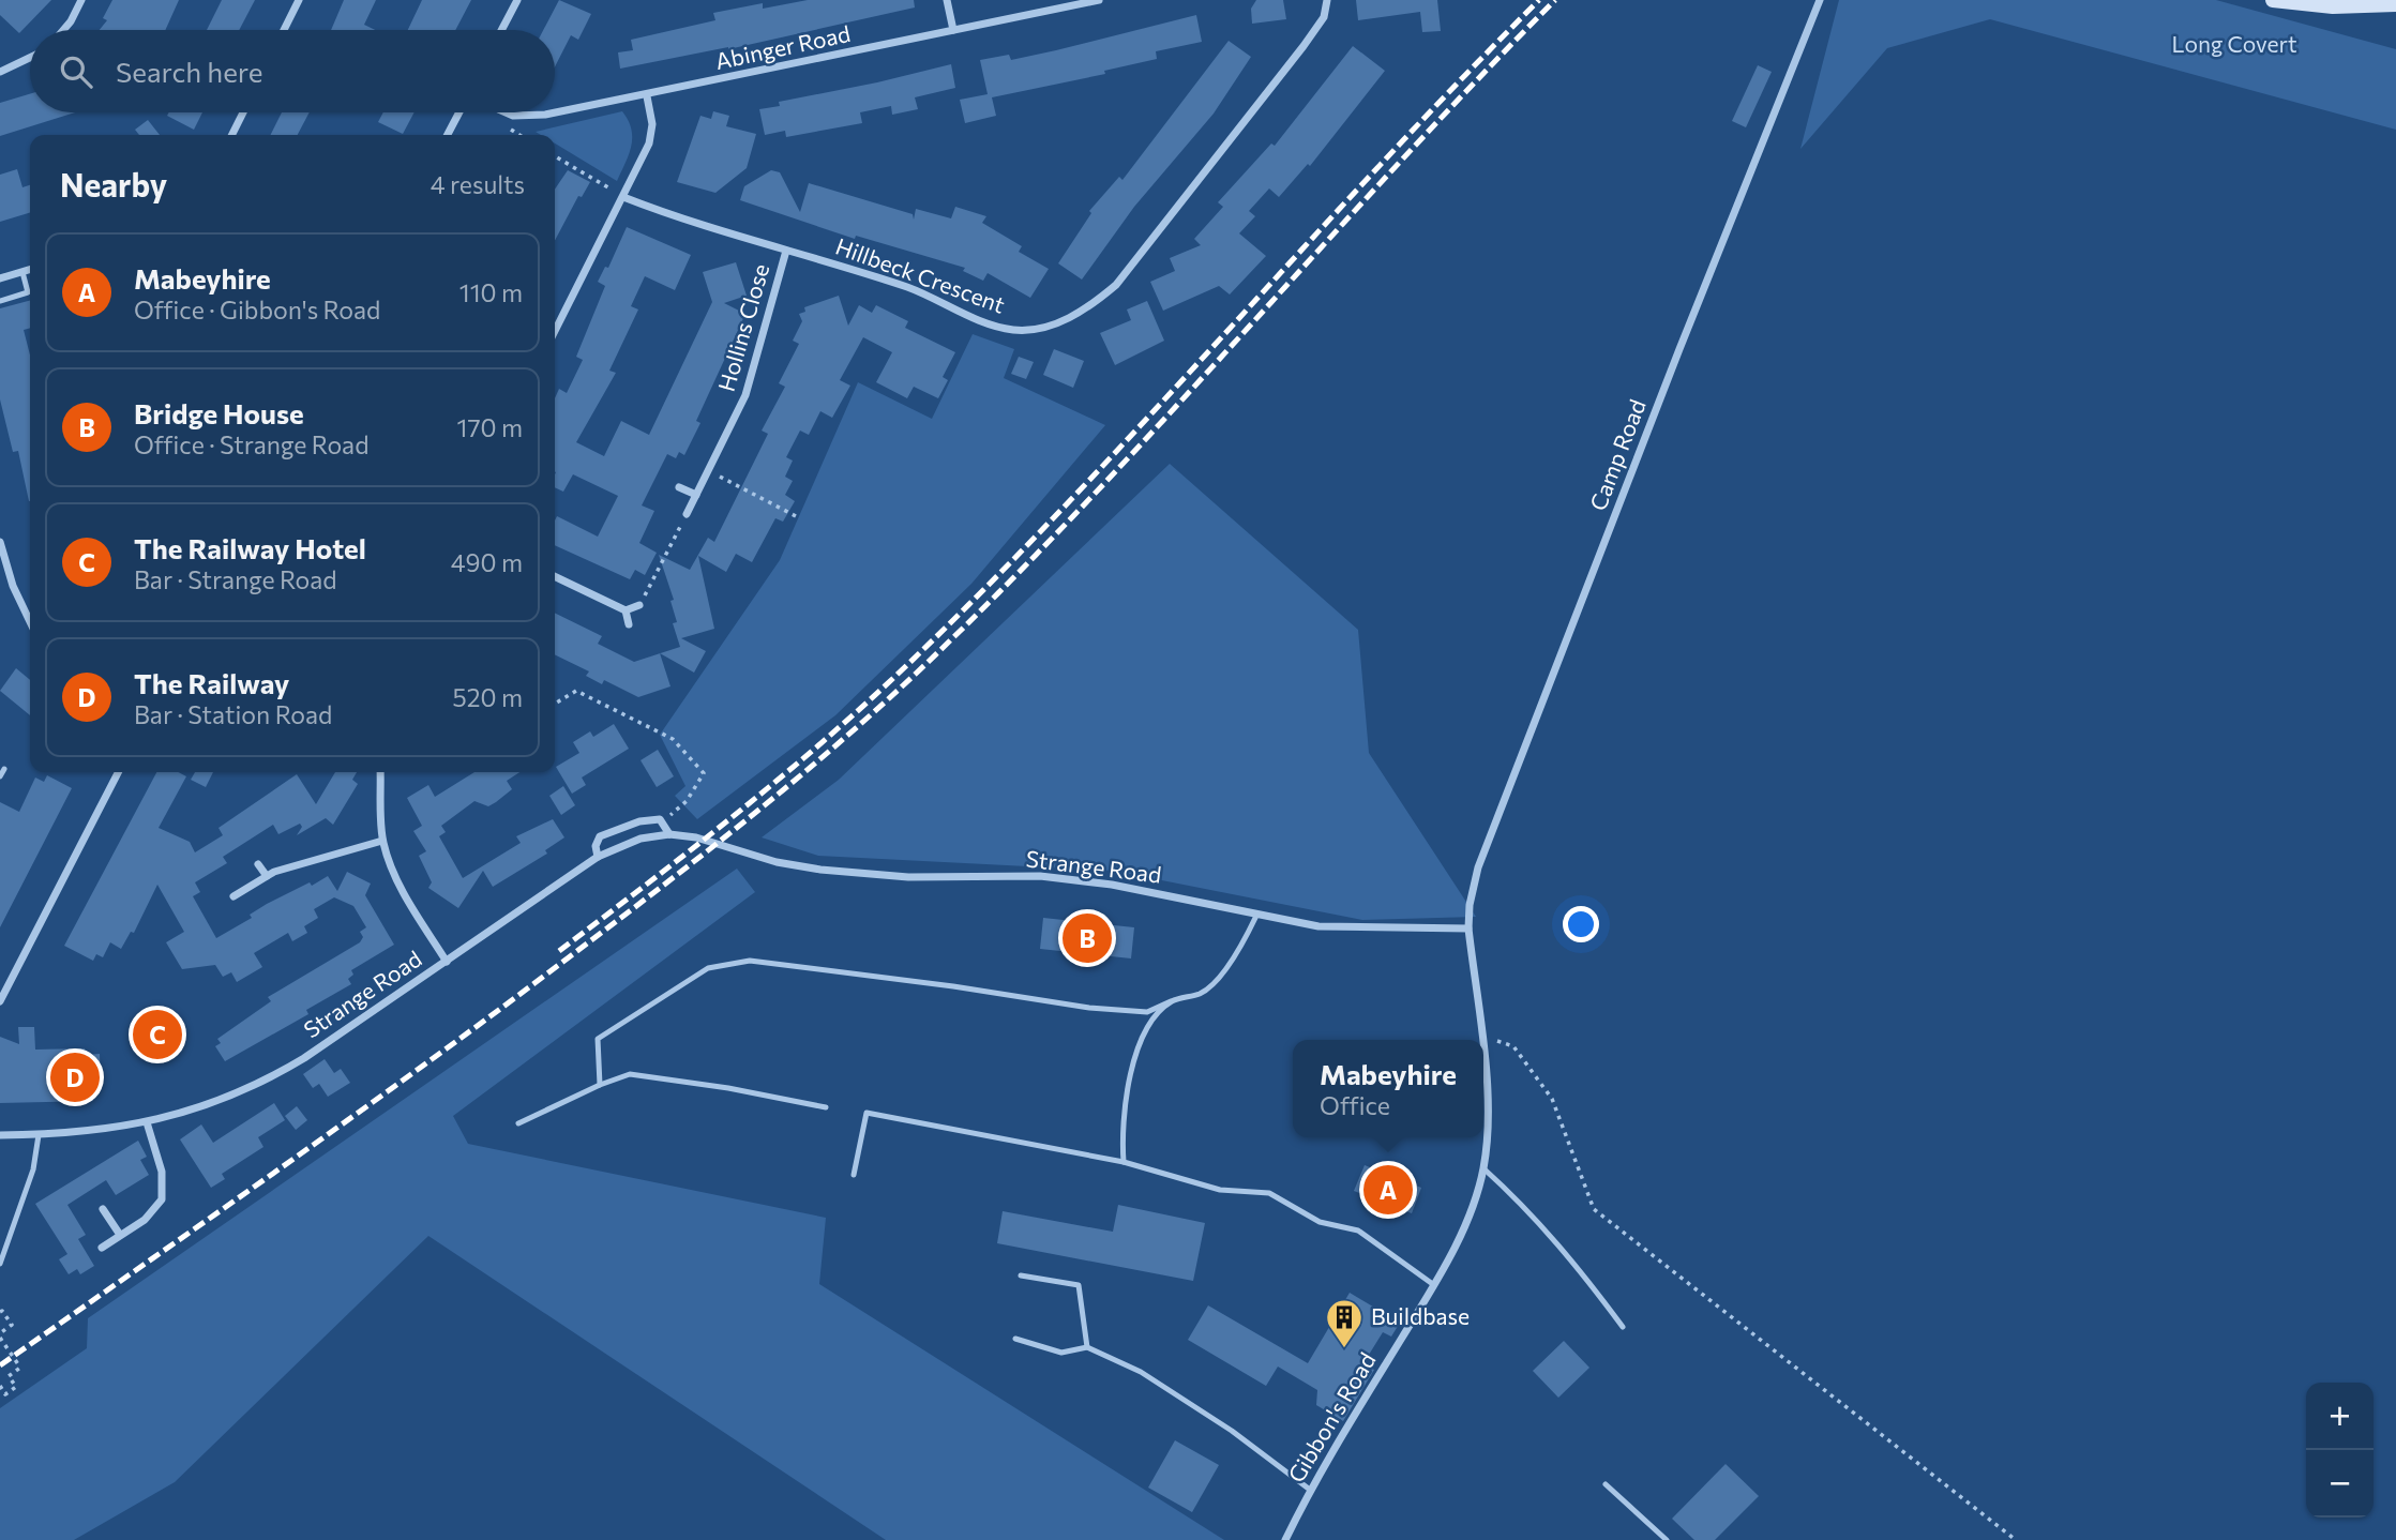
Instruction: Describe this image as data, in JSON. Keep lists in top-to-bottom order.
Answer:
{
  "streets": {
    "street": [
      "Abinger Road",
      "Hillbeck Crescent",
      "Hollins Close",
      "Camp Road",
      "Strange Road",
      "Gibbon's Road"
    ]
  },
  "crossings": [
    ["Hillbeck Crescent", "Hollins Close"],
    ["Camp Road", "Strange Road"],
    ["Camp Road", "Gibbon's Road"],
    ["Strange Road", "Gibbon's Road"]
  ],
  "parks": ["Long Covert"],
  "places": {
    "building": ["Buildbase"]
  },
  "page": {
    "search": "Search here",
    "heading": ["Nearby", "4 results"],
    "list": [
      {
        "mark": "A",
        "name": "Mabeyhire",
        "note": "Office · Gibbon's Road",
        "value": "110 m"
      },
      {
        "mark": "B",
        "name": "Bridge House",
        "note": "Office · Strange Road",
        "value": "170 m"
      },
      {
        "mark": "C",
        "name": "The Railway Hotel",
        "note": "Bar · Strange Road",
        "value": "490 m"
      },
      {
        "mark": "D",
        "name": "The Railway",
        "note": "Bar · Station Road",
        "value": "520 m"
      }
    ],
    "pins": [
      "B",
      "C",
      "D",
      "A"
    ],
    "popup": ["Mabeyhire", "Office"],
    "map_buttons": ["+", "−"]
  }
}
